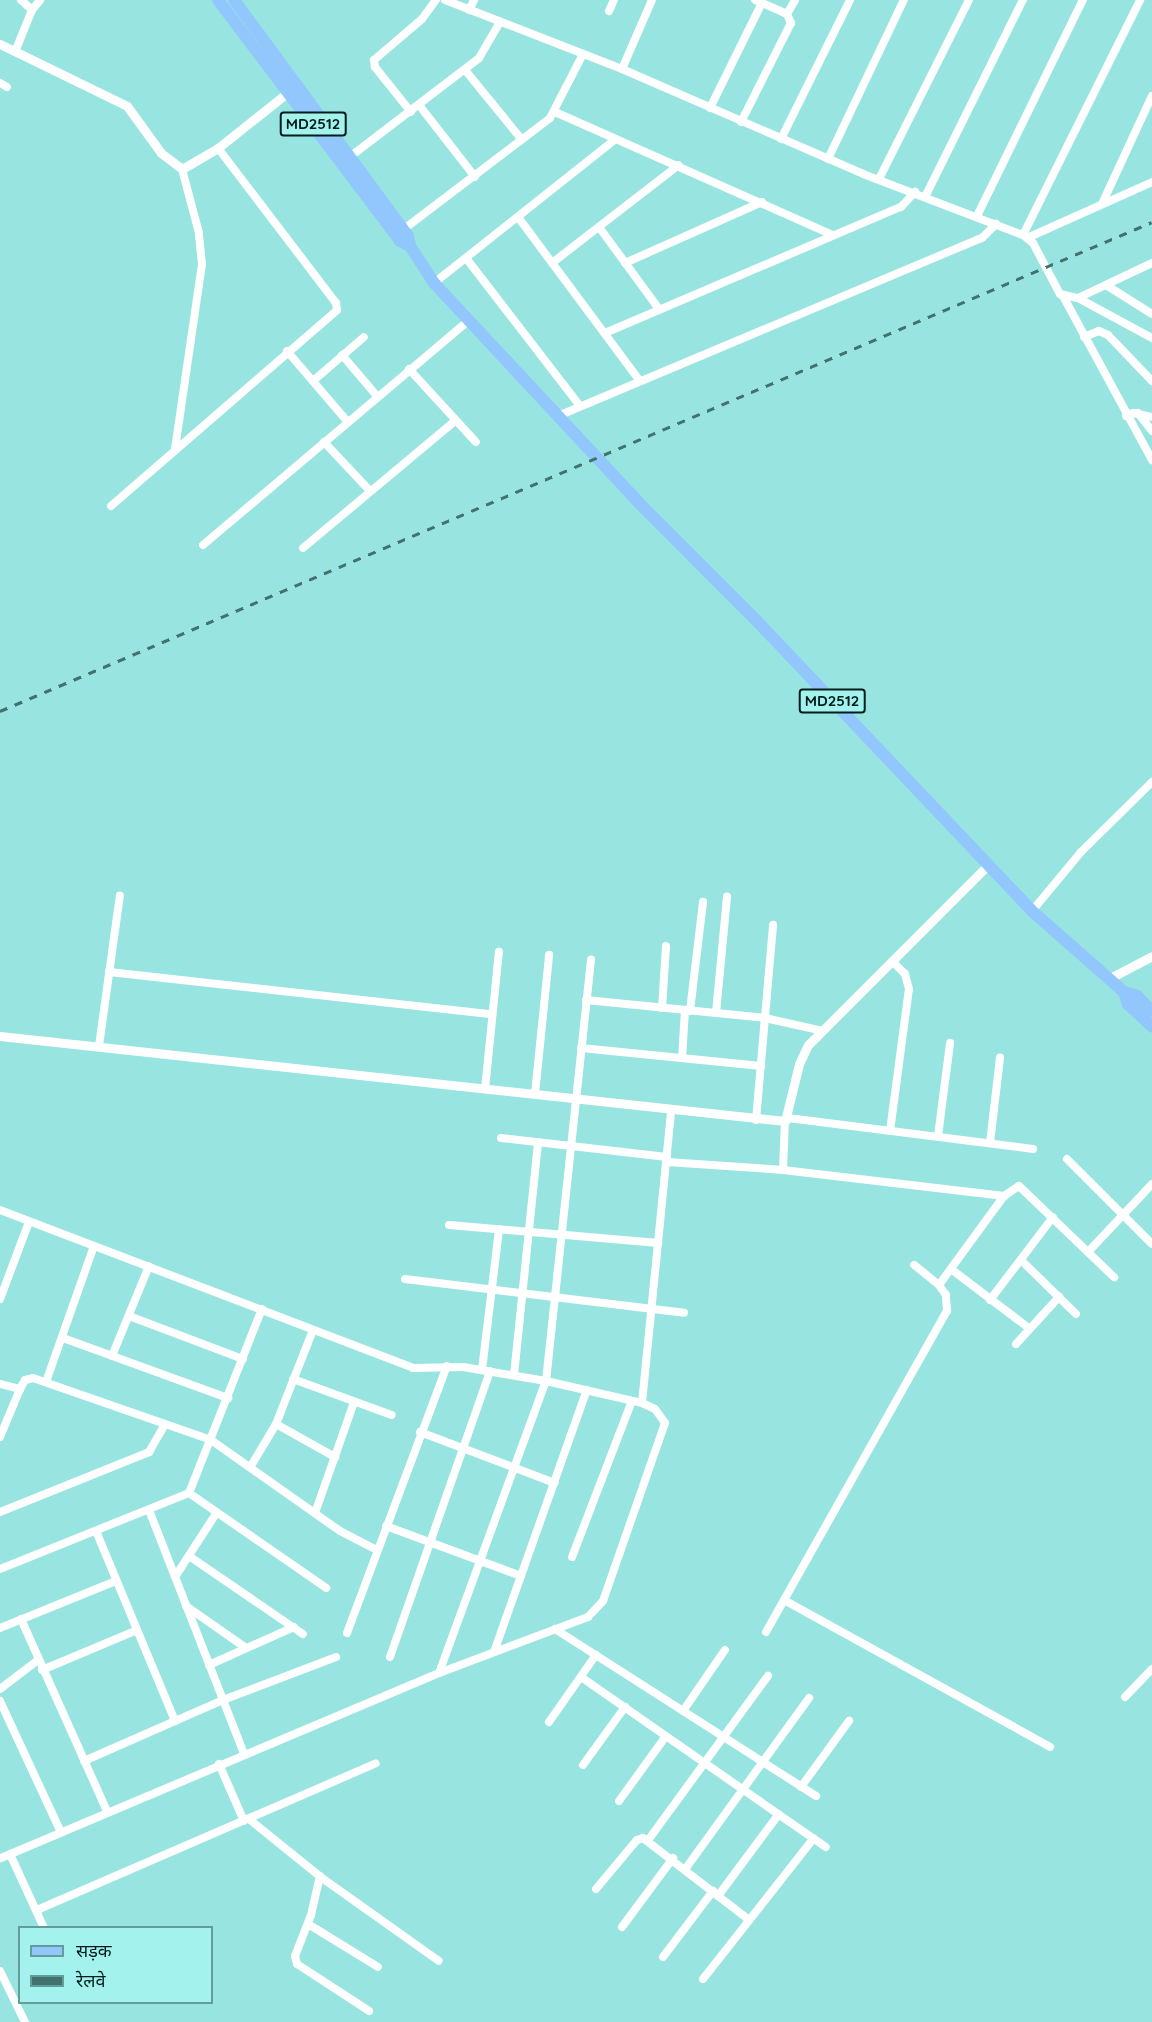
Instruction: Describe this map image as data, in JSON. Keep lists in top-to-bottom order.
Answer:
{
  "streets": {
    "main road": ["MD2512"]
  },
  "legend": ["सड़क", "रेलवे"]
}
